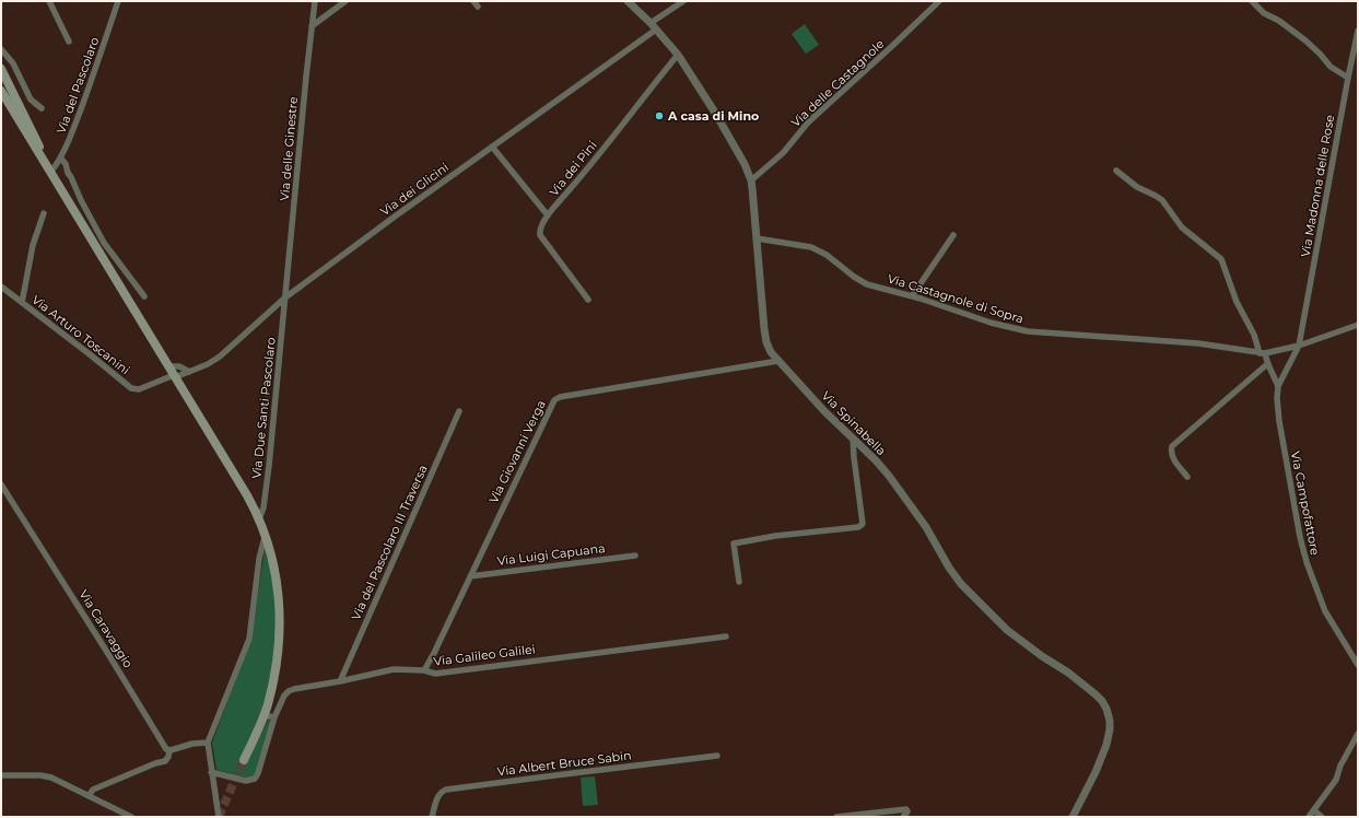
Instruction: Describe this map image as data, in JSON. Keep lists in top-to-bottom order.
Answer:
{
  "streets": {
    "street": [
      "Via delle Castagnole",
      "Via del Pascolaro",
      "Via delle Ginestre",
      "Via dei Pini",
      "Via Madonna delle Rose",
      "Via dei Glicini",
      "Via Castagnole di Sopra",
      "Via Arturo Toscanini",
      "Via Due Santi Pascolaro",
      "Via Spinabella",
      "Via Giovanni Verga",
      "Via Campofattore",
      "Via del Pascolaro III Traversa",
      "Via Luigi Capuana",
      "Via Caravaggio",
      "Via Galileo Galilei",
      "Via Albert Bruce Sabin"
    ]
  },
  "crossings": [
    ["Via delle Castagnole", "Via Spinabella"],
    ["Via delle Ginestre", "Via dei Glicini"],
    ["Via delle Ginestre", "Via Due Santi Pascolaro"],
    ["Via dei Pini", "Via Spinabella"],
    ["Via Madonna delle Rose", "Via Campofattore"],
    ["Via dei Glicini", "Via Arturo Toscanini"],
    ["Via dei Glicini", "Via Due Santi Pascolaro"],
    ["Via dei Glicini", "Via Spinabella"],
    ["Via Castagnole di Sopra", "Via Spinabella"],
    ["Via Castagnole di Sopra", "Via Campofattore"],
    ["Via Spinabella", "Via Giovanni Verga"],
    ["Via Giovanni Verga", "Via Luigi Capuana"],
    ["Via Giovanni Verga", "Via Galileo Galilei"],
    ["Via del Pascolaro III Traversa", "Via Galileo Galilei"]
  ],
  "places": ["A casa di Mino"]
}
